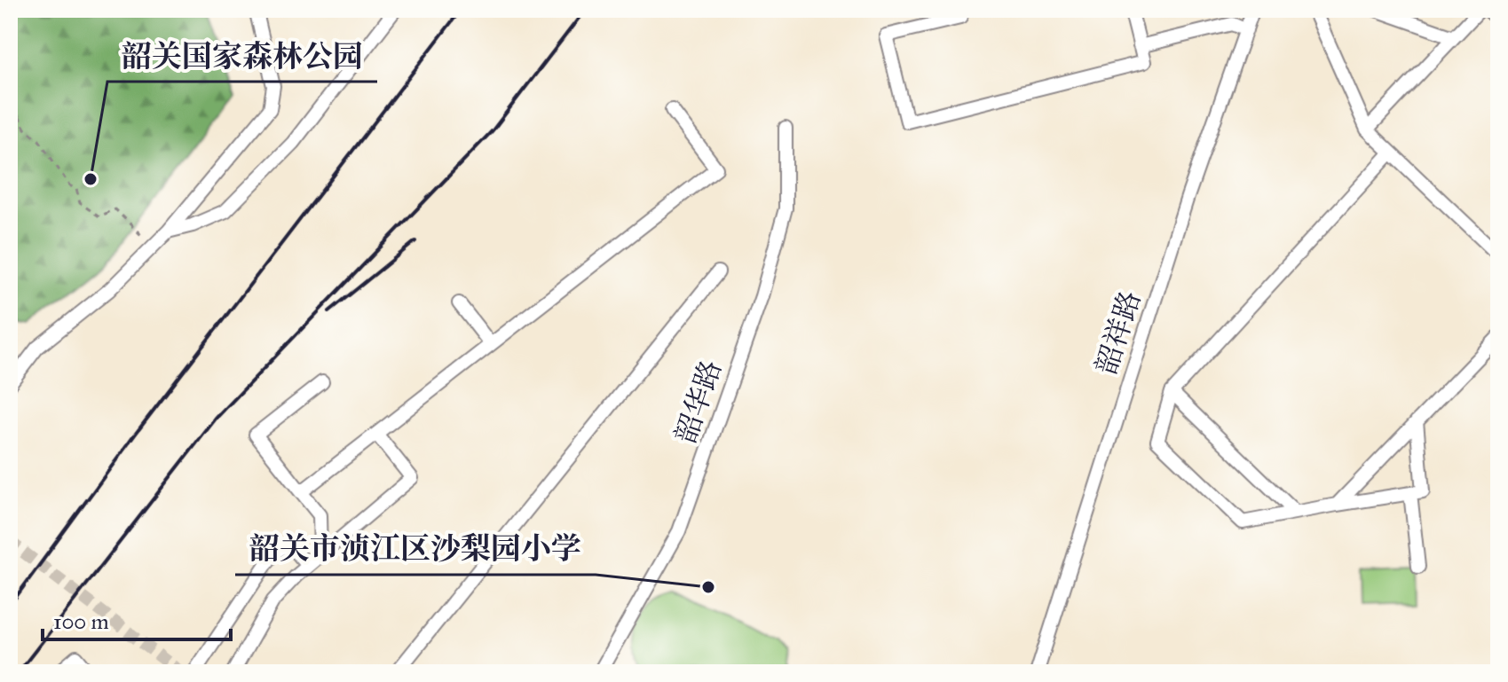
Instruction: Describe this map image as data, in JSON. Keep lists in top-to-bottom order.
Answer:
{
  "streets": {
    "street": ["韶祥路", "韶华路"]
  },
  "places": ["韶关国家森林公园", "韶关市浈江区沙梨园小学"],
  "scale_bar": "100 m"
}
